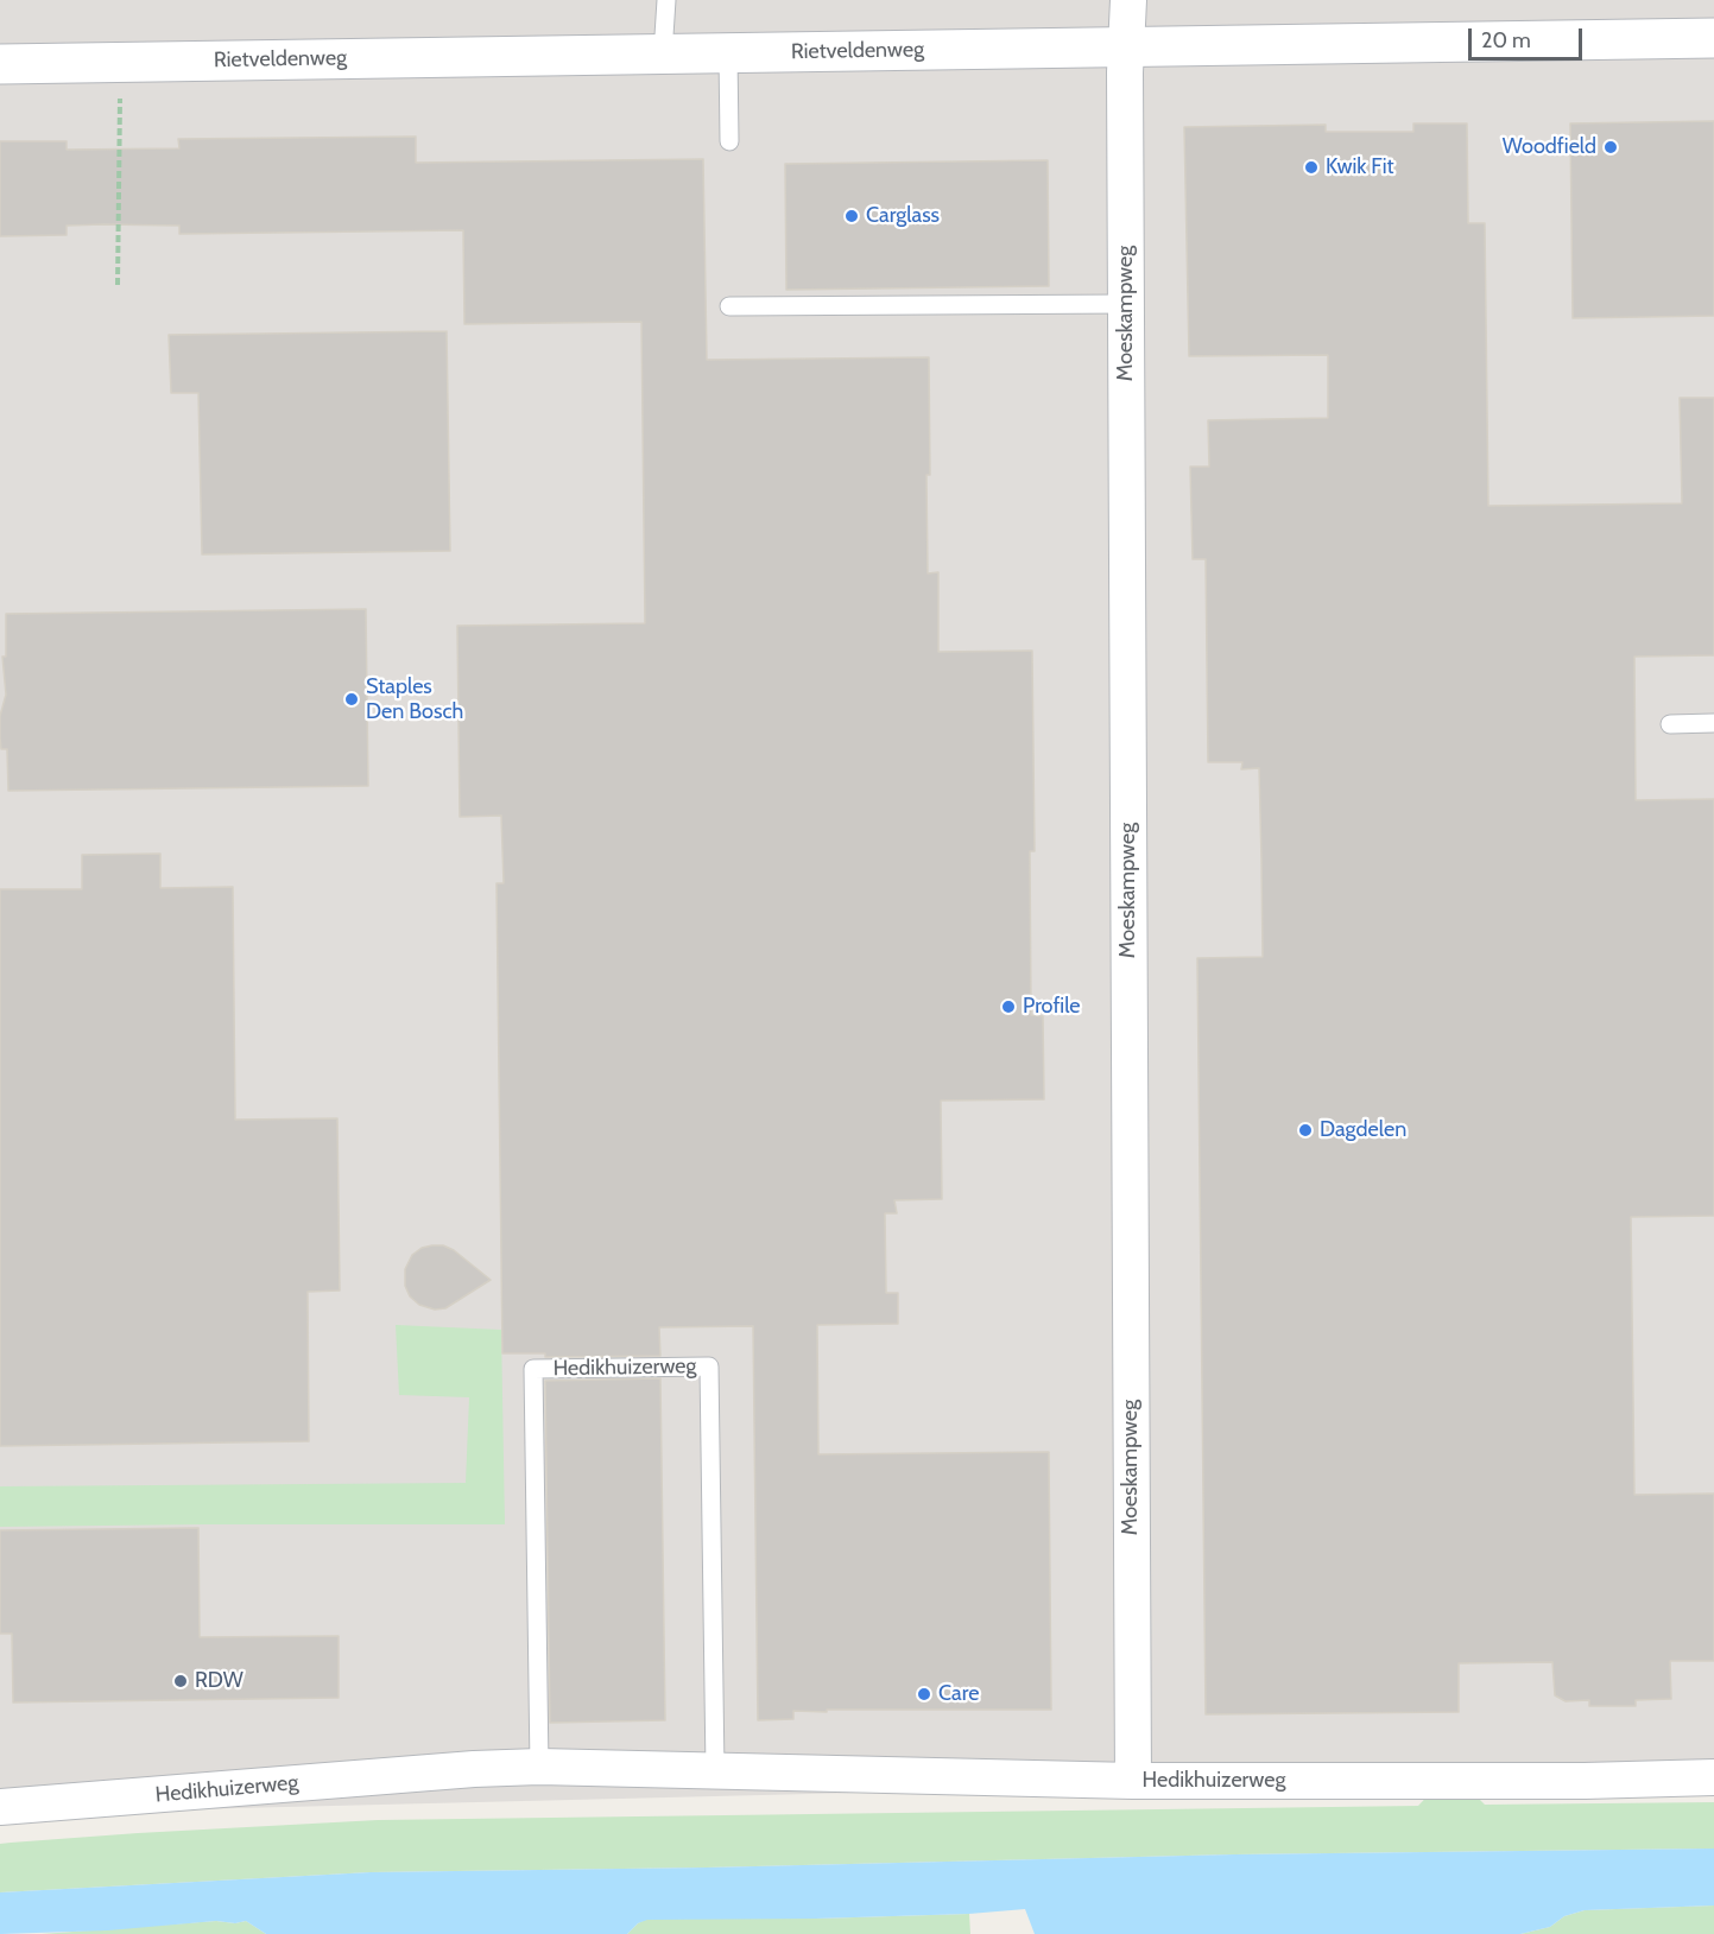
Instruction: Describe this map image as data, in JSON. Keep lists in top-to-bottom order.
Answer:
{
  "streets": {
    "main road": ["Rietveldenweg"],
    "street": ["Moeskampweg", "Hedikhuizerweg"]
  },
  "crossings": [
    ["Rietveldenweg", "Moeskampweg"],
    ["Moeskampweg", "Hedikhuizerweg"]
  ],
  "places": [
    "Woodfield",
    "Kwik Fit",
    "Carglass",
    "Staples Den Bosch",
    "Profile",
    "Dagdelen",
    "RDW",
    "Care"
  ],
  "scale_bar": "20 m"
}
